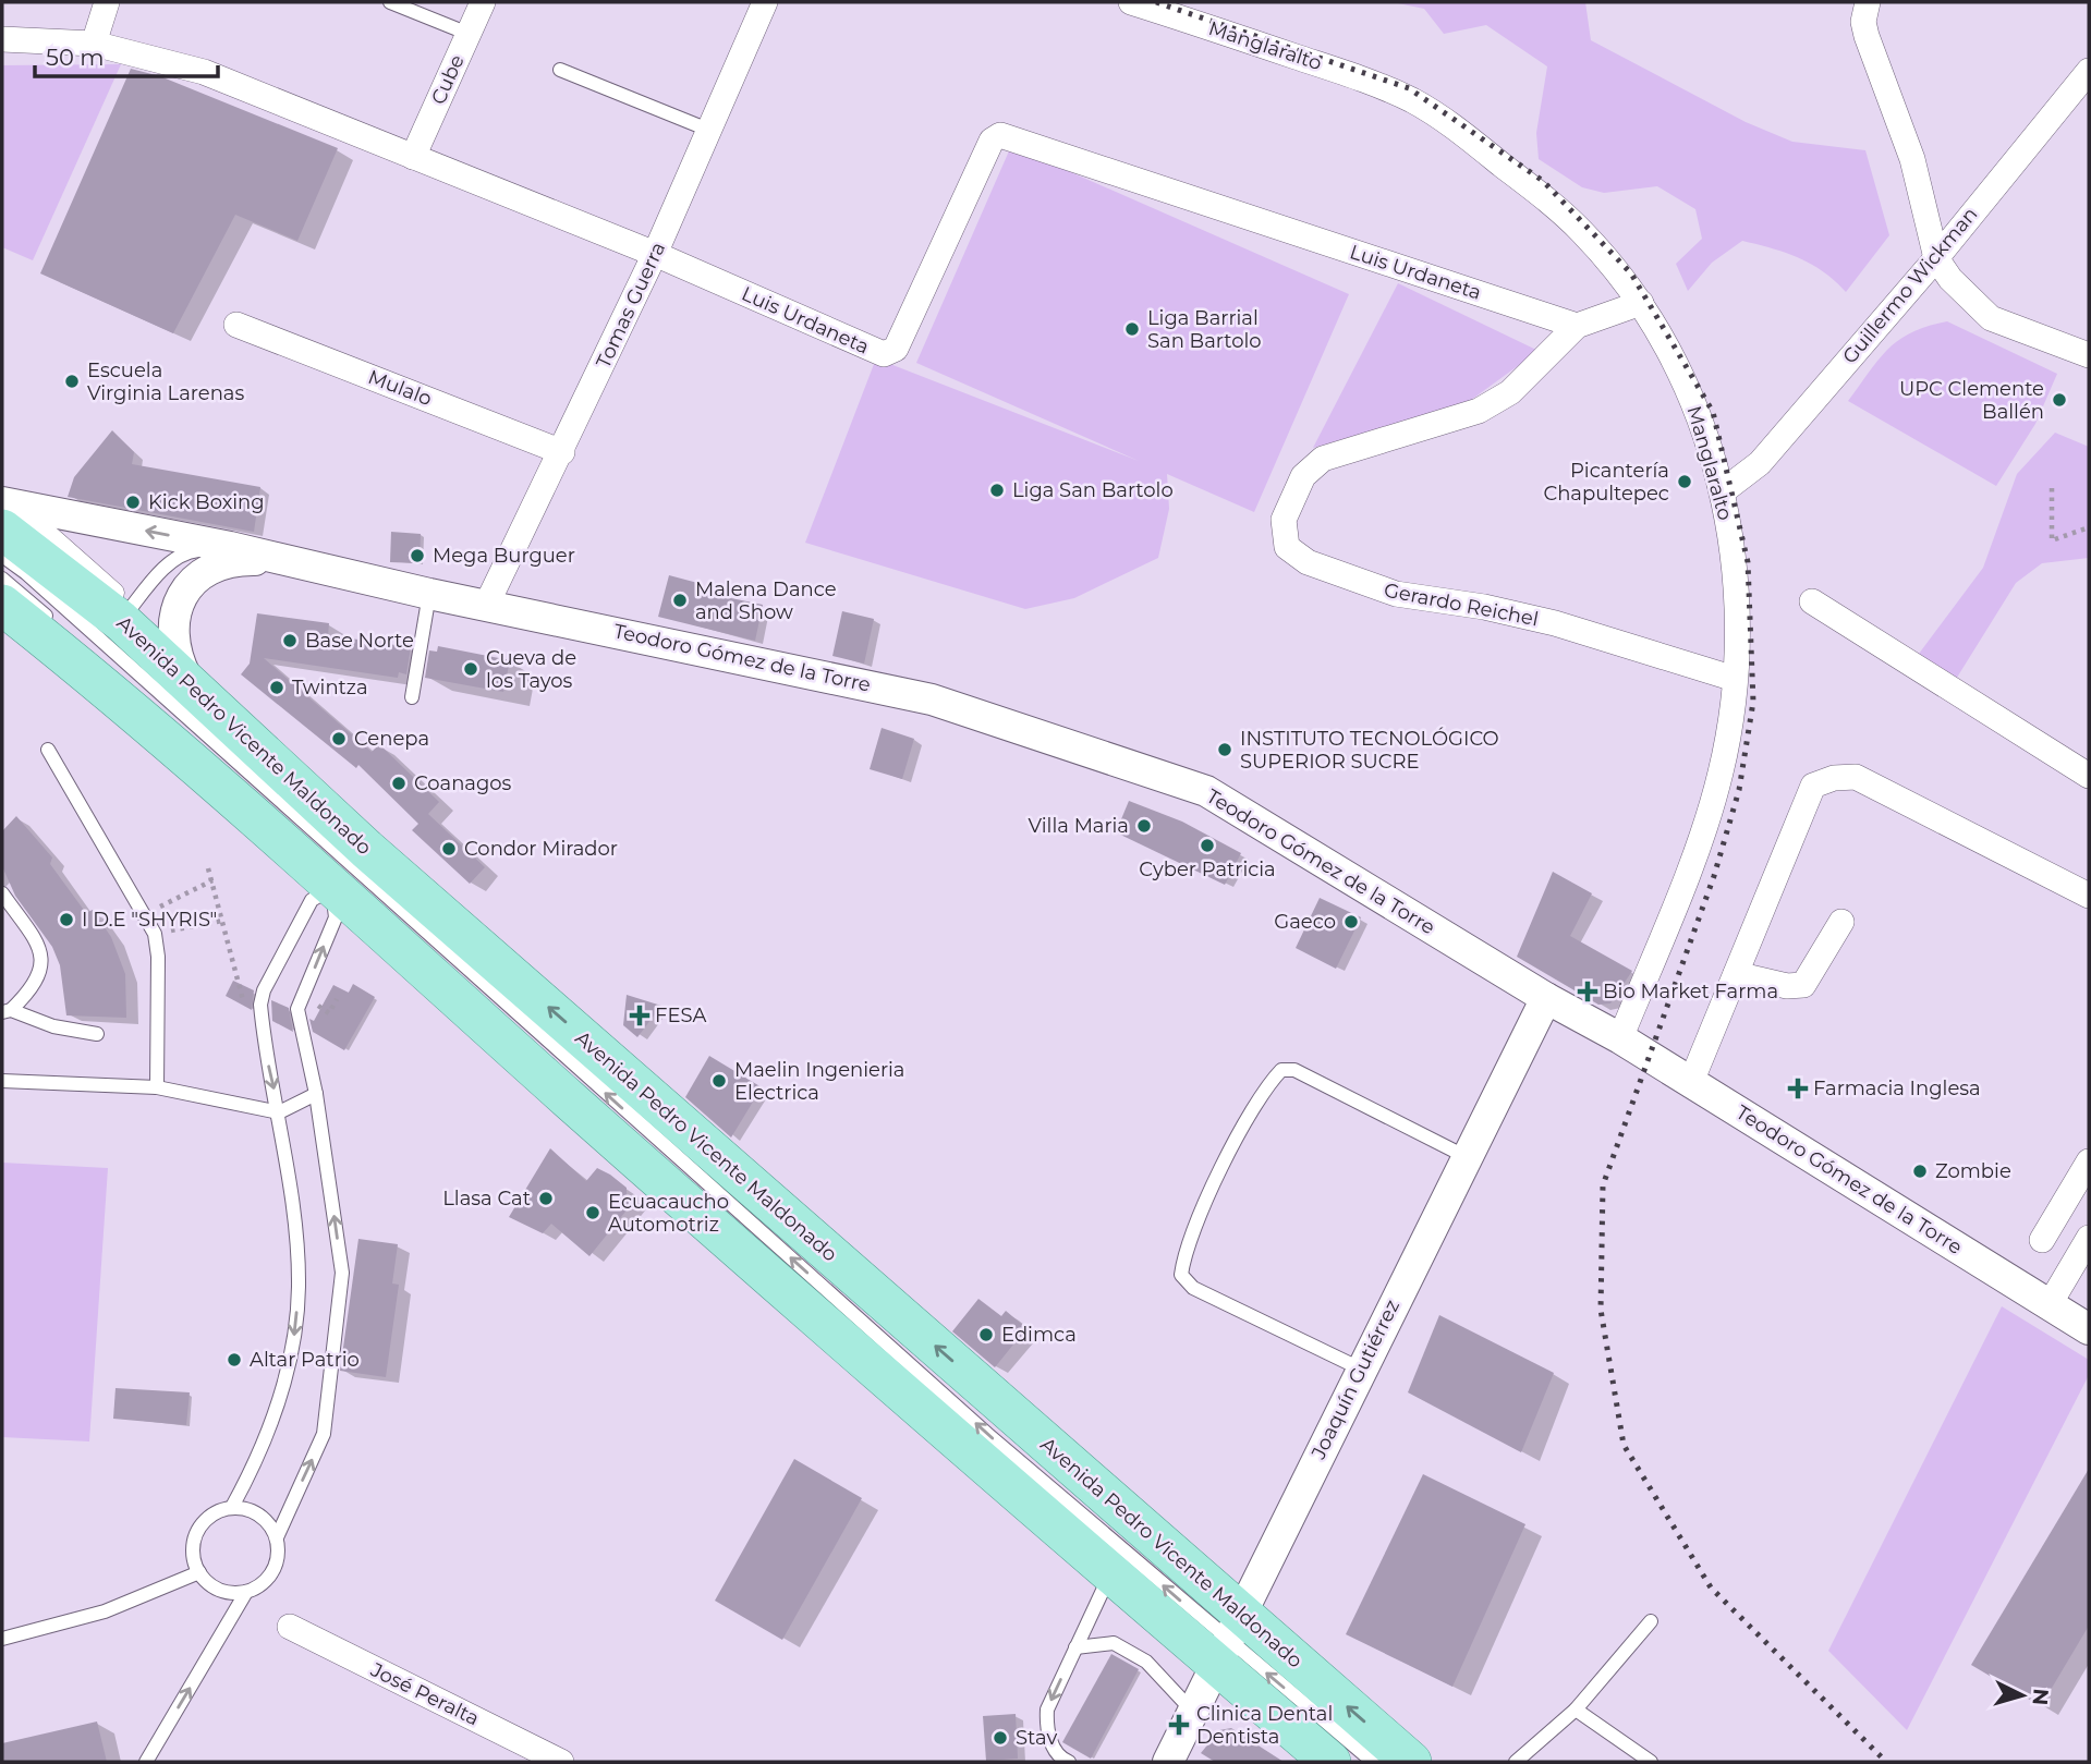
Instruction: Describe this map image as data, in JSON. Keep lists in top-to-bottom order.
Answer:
{
  "streets": {
    "main road": ["Avenida Pedro Vicente Maldonado"],
    "street": [
      "Manglaralto",
      "Cube",
      "Luis Urdaneta",
      "Guillermo Wickman",
      "Tomas Guerra",
      "Mulalo",
      "Gerardo Reichel",
      "Teodoro Gómez de la Torre",
      "Joaquín Gutiérrez",
      "José Peralta"
    ]
  },
  "crossings": [
    ["Manglaralto", "Guillermo Wickman"],
    ["Manglaralto", "Gerardo Reichel"],
    ["Manglaralto", "Teodoro Gómez de la Torre"],
    ["Cube", "Luis Urdaneta"],
    ["Luis Urdaneta", "Tomas Guerra"],
    ["Luis Urdaneta", "Gerardo Reichel"],
    ["Tomas Guerra", "Mulalo"],
    ["Tomas Guerra", "Teodoro Gómez de la Torre"],
    ["Teodoro Gómez de la Torre", "Avenida Pedro Vicente Maldonado"],
    ["Teodoro Gómez de la Torre", "Joaquín Gutiérrez"],
    ["Avenida Pedro Vicente Maldonado", "Joaquín Gutiérrez"]
  ],
  "places": {
    "other": [
      "Liga Barrial San Bartolo",
      "Escuela Virginia Larenas",
      "UPC Clemente Ballén",
      "Picantería Chapultepec",
      "Liga San Bartolo",
      "Kick Boxing",
      "Mega Burguer",
      "Malena Dance and Show",
      "Base Norte",
      "Cueva de los Tayos",
      "Twintza",
      "Cenepa",
      "INSTITUTO TECNOLÓGICO SUPERIOR SUCRE",
      "Coanagos",
      "Villa Maria",
      "Cyber Patricia",
      "Condor Mirador",
      "I D.E \"SHYRIS\"",
      "Gaeco",
      "Maelin Ingenieria Electrica",
      "Zombie",
      "Llasa Cat",
      "Ecuacaucho Automotriz",
      "Edimca",
      "Altar Patrio",
      "Stav"
    ],
    "health": [
      "Bio Market Farma",
      "FESA",
      "Farmacia Inglesa",
      "Clinica Dental Dentista"
    ]
  },
  "scale_bar": "50 m",
  "north": "right"
}
